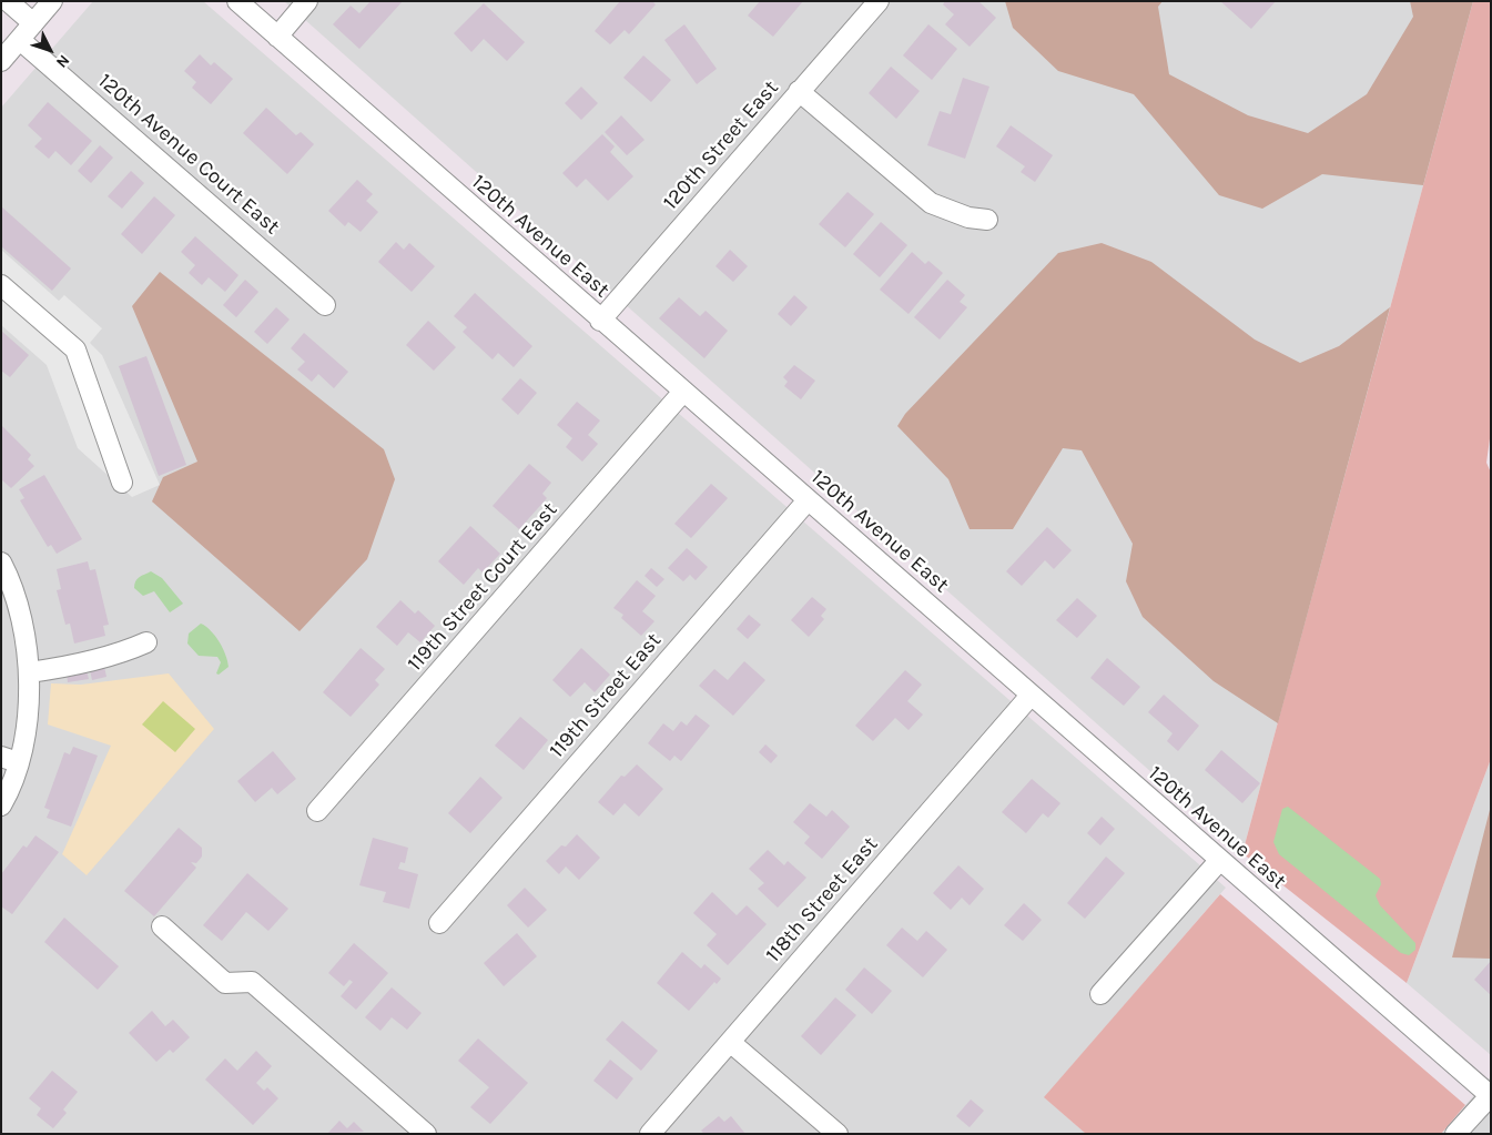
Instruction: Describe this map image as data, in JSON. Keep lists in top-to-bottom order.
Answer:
{
  "streets": {
    "street": [
      "120th Street East",
      "120th Avenue Court East",
      "120th Avenue East",
      "119th Street Court East",
      "119th Street East",
      "118th Street East"
    ]
  },
  "crossings": [
    ["120th Street East", "120th Avenue East"],
    ["120th Avenue East", "119th Street Court East"],
    ["120th Avenue East", "119th Street East"],
    ["120th Avenue East", "118th Street East"]
  ],
  "north": "bottom right"
}
